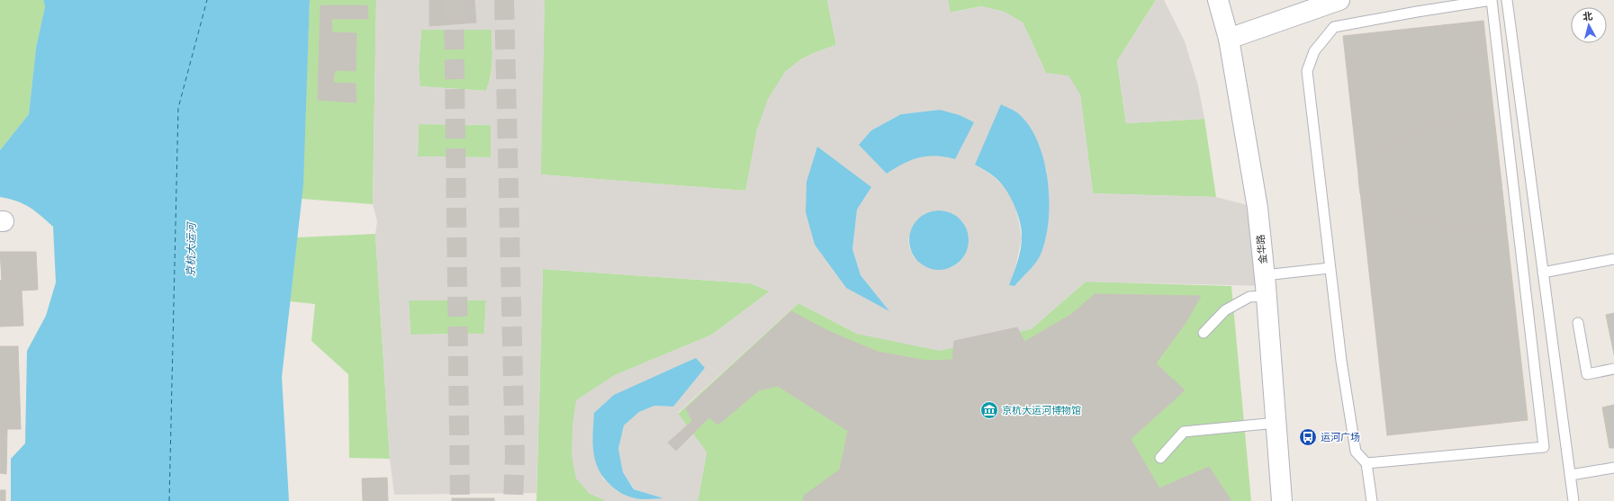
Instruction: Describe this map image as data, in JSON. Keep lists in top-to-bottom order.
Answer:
{
  "streets": {
    "street": ["金华路"]
  },
  "water": ["京杭大运河"],
  "places": {
    "museum": ["京杭大运河博物馆"],
    "bus stop": ["运河广场"]
  },
  "north": "top"
}
